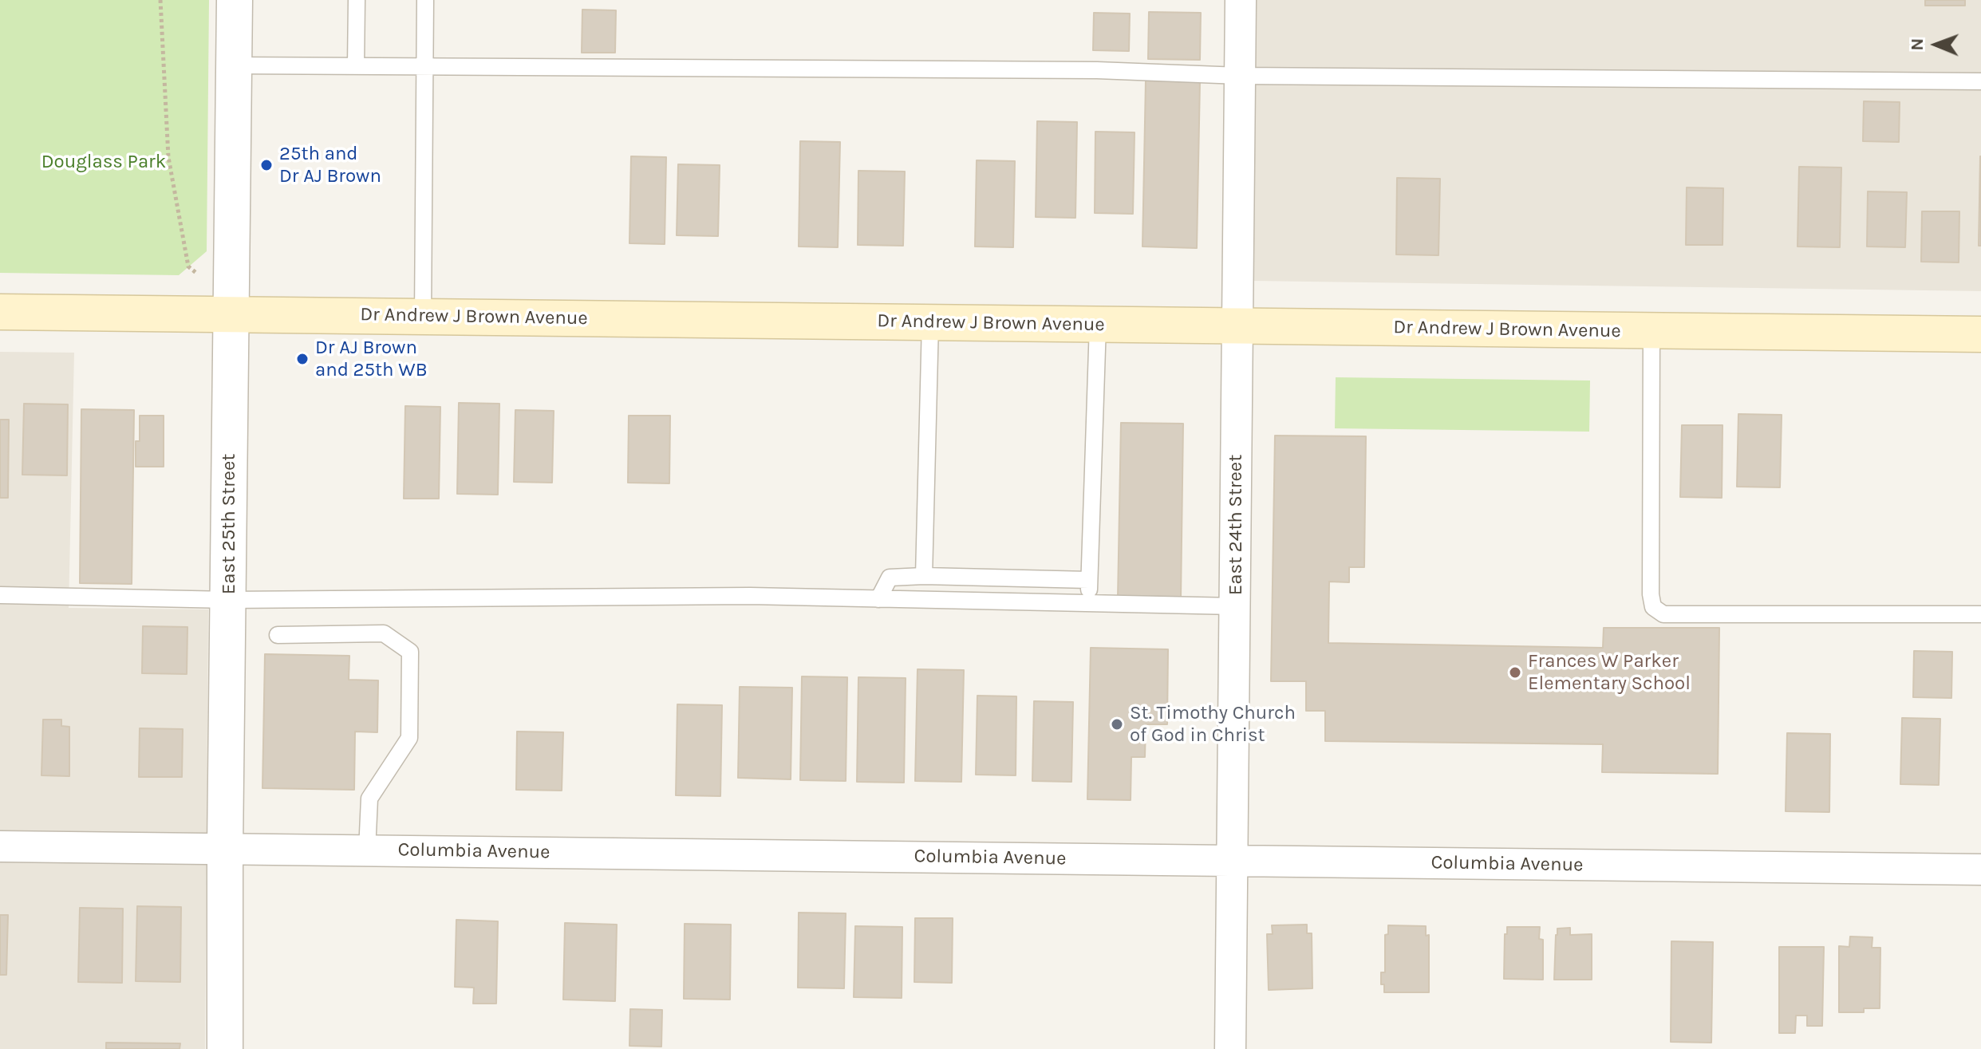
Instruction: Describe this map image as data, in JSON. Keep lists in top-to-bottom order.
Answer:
{
  "streets": {
    "main road": ["Dr Andrew J Brown Avenue"],
    "street": ["East 25th Street", "East 24th Street", "Columbia Avenue"]
  },
  "crossings": [
    ["Dr Andrew J Brown Avenue", "East 25th Street"],
    ["Dr Andrew J Brown Avenue", "East 24th Street"],
    ["East 25th Street", "Columbia Avenue"],
    ["East 24th Street", "Columbia Avenue"]
  ],
  "parks": ["Douglass Park"],
  "places": [
    "25th and Dr AJ Brown",
    "Dr AJ Brown and 25th WB",
    "Frances W Parker Elementary School",
    "St. Timothy Church of God in Christ"
  ],
  "north": "left"
}
